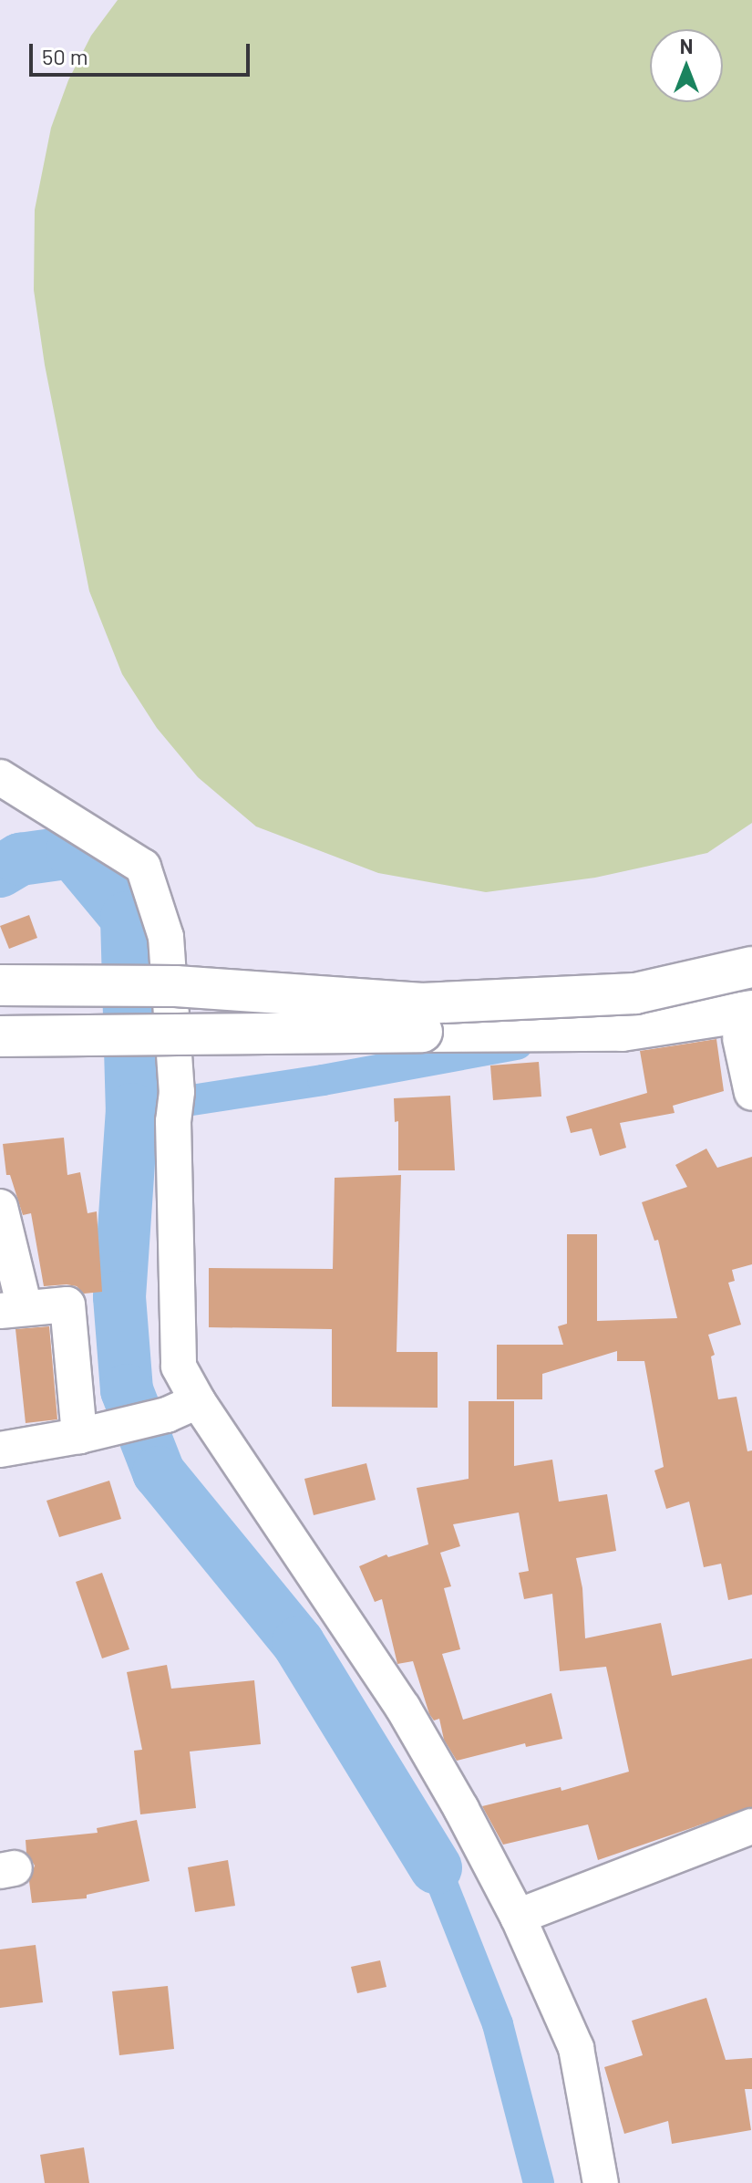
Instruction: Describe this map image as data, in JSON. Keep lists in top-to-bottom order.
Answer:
{
  "scale_bar": "50 m",
  "north": "top"
}
